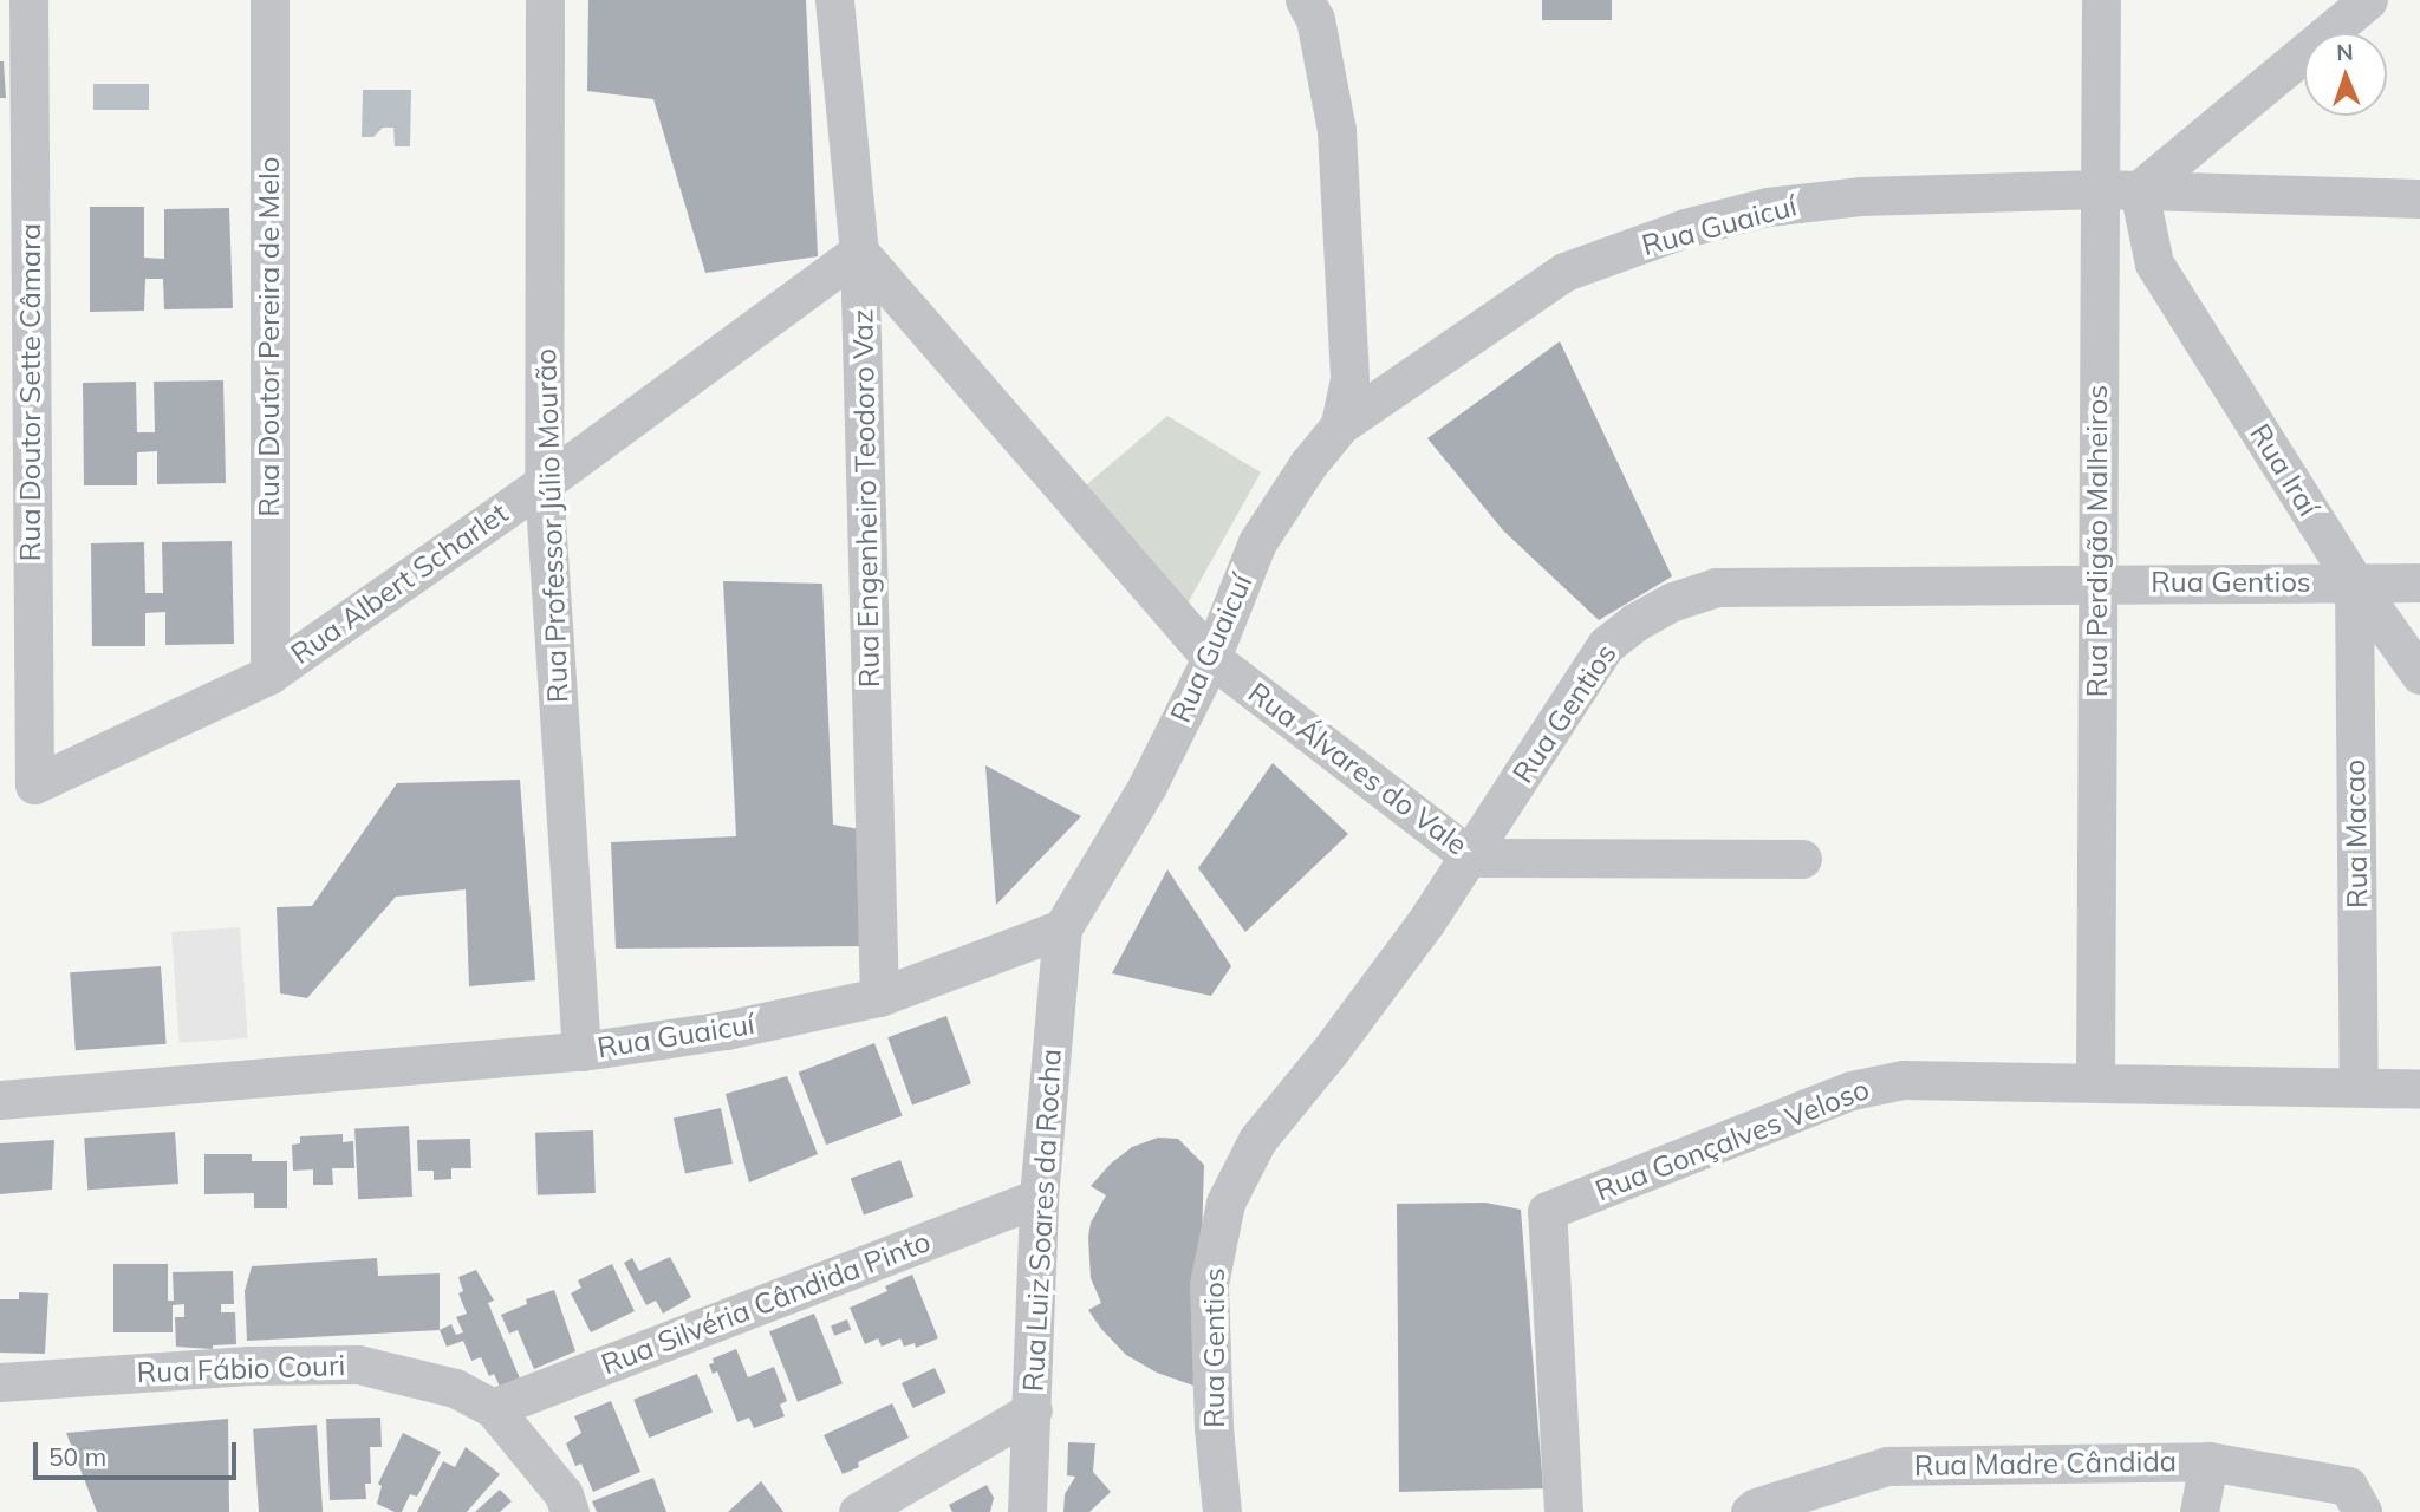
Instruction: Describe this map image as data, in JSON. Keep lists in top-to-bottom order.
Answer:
{
  "streets": {
    "street": [
      "Rua Guaicuí",
      "Rua Doutor Pereira de Melo",
      "Rua Doutor Sette Câmara",
      "Rua Iraí",
      "Rua Engenheiro Teodoro Vaz",
      "Rua Professor Júlio Mourão",
      "Rua Perdigão Malheiros",
      "Rua Gentios",
      "Rua Albert Scharlet",
      "Rua Álvares do Vale",
      "Rua Macao",
      "Rua Gonçalves Veloso",
      "Rua Luiz Soares da Rocha",
      "Rua Silvéria Cândida Pinto",
      "Rua Fábio Couri",
      "Rua Madre Cândida"
    ]
  },
  "crossings": [
    ["Rua Guaicuí", "Rua Iraí"],
    ["Rua Guaicuí", "Rua Engenheiro Teodoro Vaz"],
    ["Rua Guaicuí", "Rua Professor Júlio Mourão"],
    ["Rua Guaicuí", "Rua Perdigão Malheiros"],
    ["Rua Guaicuí", "Rua Álvares do Vale"],
    ["Rua Guaicuí", "Rua Luiz Soares da Rocha"],
    ["Rua Doutor Pereira de Melo", "Rua Albert Scharlet"],
    ["Rua Doutor Sette Câmara", "Rua Albert Scharlet"],
    ["Rua Iraí", "Rua Gentios"],
    ["Rua Iraí", "Rua Macao"],
    ["Rua Engenheiro Teodoro Vaz", "Rua Albert Scharlet"],
    ["Rua Engenheiro Teodoro Vaz", "Rua Álvares do Vale"],
    ["Rua Professor Júlio Mourão", "Rua Albert Scharlet"],
    ["Rua Perdigão Malheiros", "Rua Gentios"],
    ["Rua Perdigão Malheiros", "Rua Gonçalves Veloso"],
    ["Rua Gentios", "Rua Álvares do Vale"],
    ["Rua Gentios", "Rua Macao"],
    ["Rua Albert Scharlet", "Rua Álvares do Vale"],
    ["Rua Macao", "Rua Gonçalves Veloso"],
    ["Rua Luiz Soares da Rocha", "Rua Silvéria Cândida Pinto"],
    ["Rua Silvéria Cândida Pinto", "Rua Fábio Couri"]
  ],
  "scale_bar": "50 m",
  "north": "top"
}
